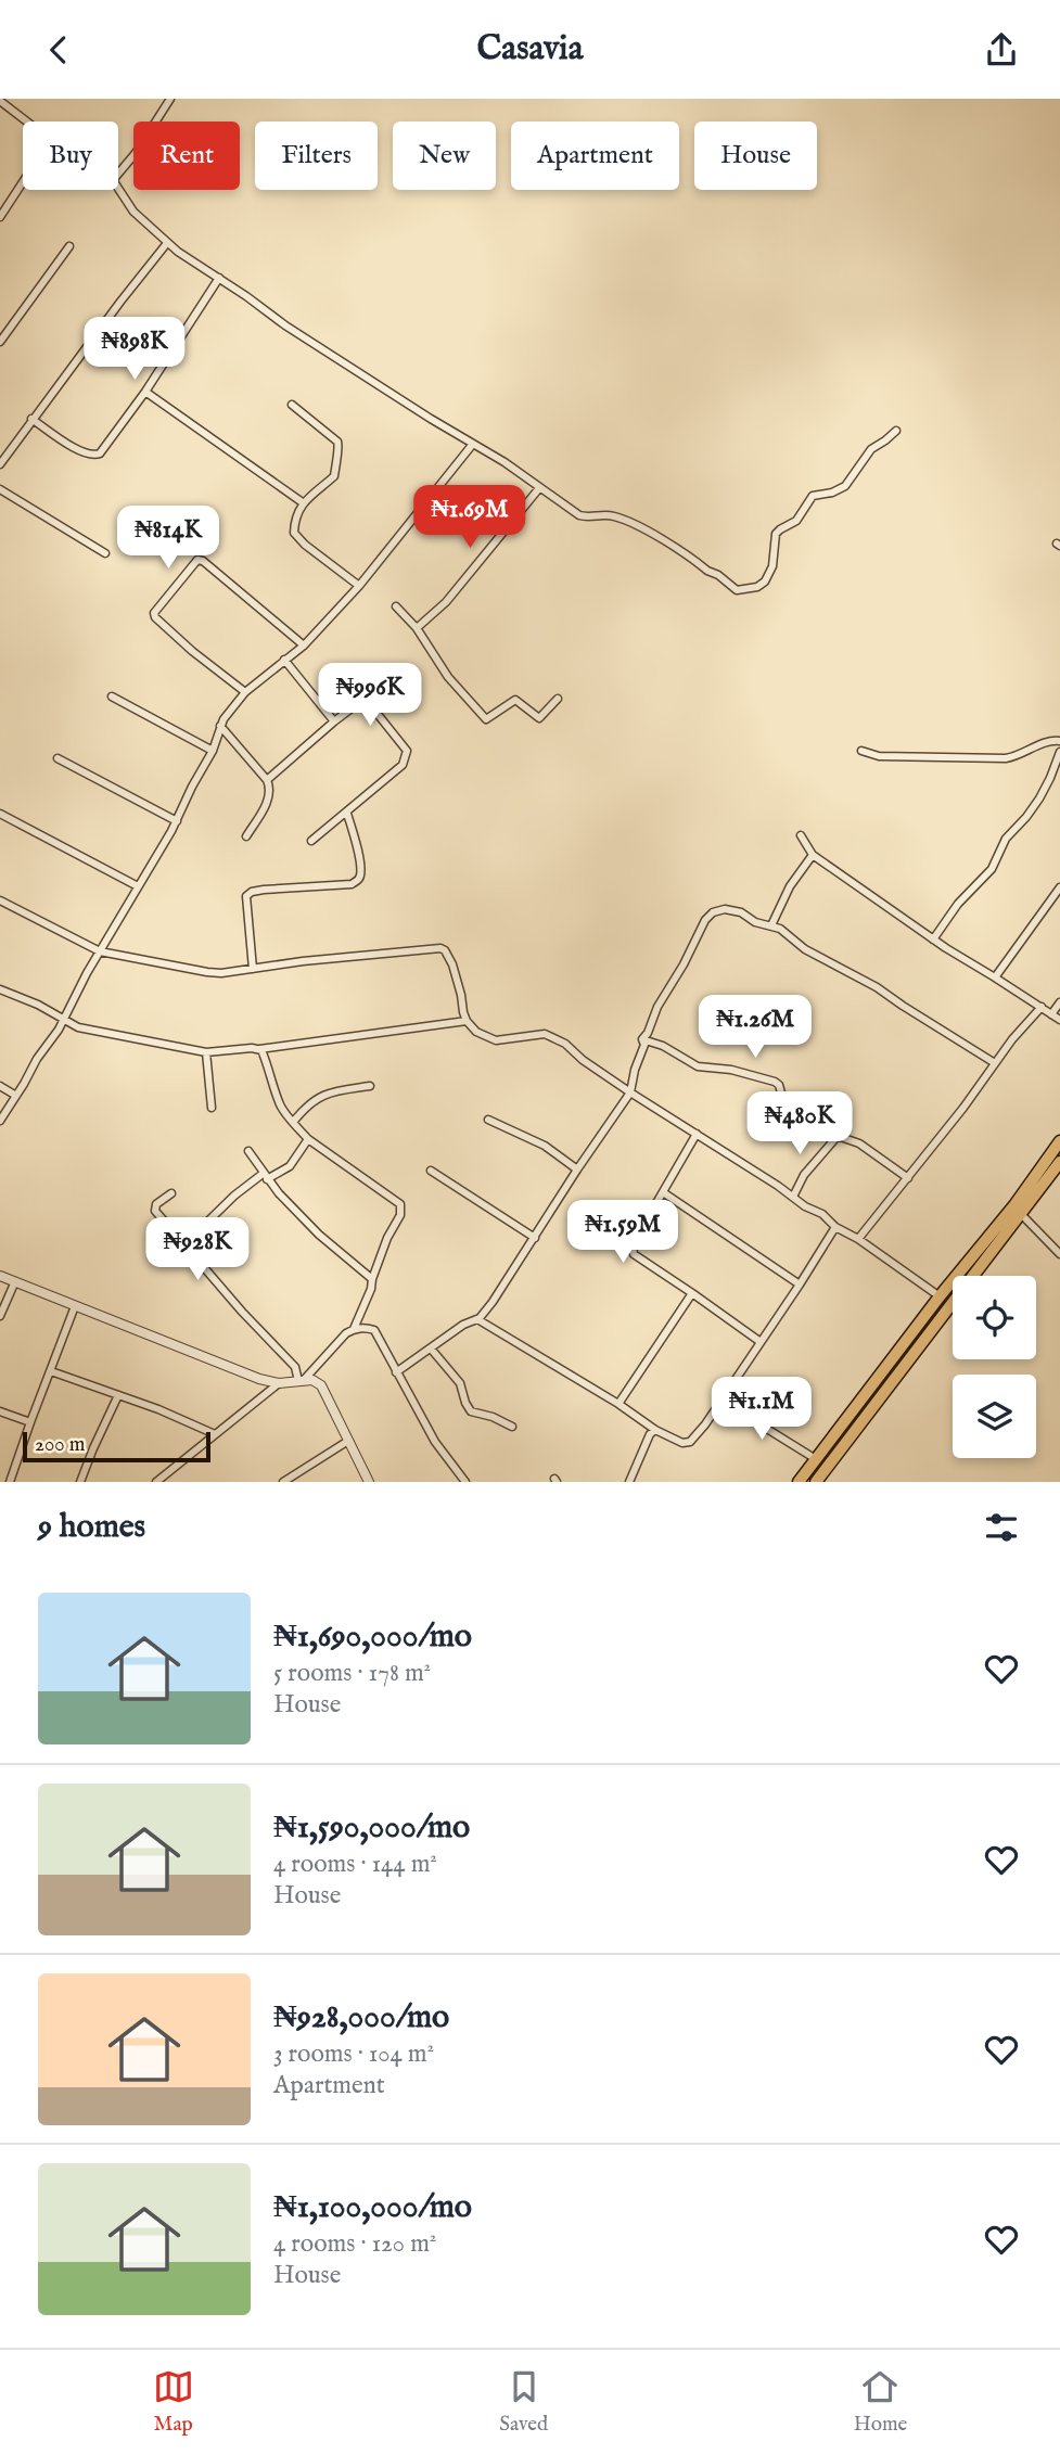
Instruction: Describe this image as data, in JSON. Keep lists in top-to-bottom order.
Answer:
{
  "scale_bar": "200 m",
  "page": {
    "header": "Casavia",
    "chip": [
      "Buy",
      "Rent",
      "Filters",
      "New",
      "Apartment",
      "House"
    ],
    "price": [
      "₦898K",
      "₦1.69M",
      "₦814K",
      "₦996K",
      "₦1.26M",
      "₦480K",
      "₦1.59M",
      "₦928K",
      "₦1.1M"
    ],
    "scale": "200 m",
    "heading": "9 homes",
    "list": [
      {
        "name": "₦1,690,000/mo",
        "note": "5 rooms · 178 m² · House"
      },
      {
        "name": "₦1,590,000/mo",
        "note": "4 rooms · 144 m² · House"
      },
      {
        "name": "₦928,000/mo",
        "note": "3 rooms · 104 m² · Apartment"
      },
      {
        "name": "₦1,100,000/mo",
        "note": "4 rooms · 120 m² · House"
      }
    ],
    "tabs": ["Map", "Saved", "Home"]
  }
}
